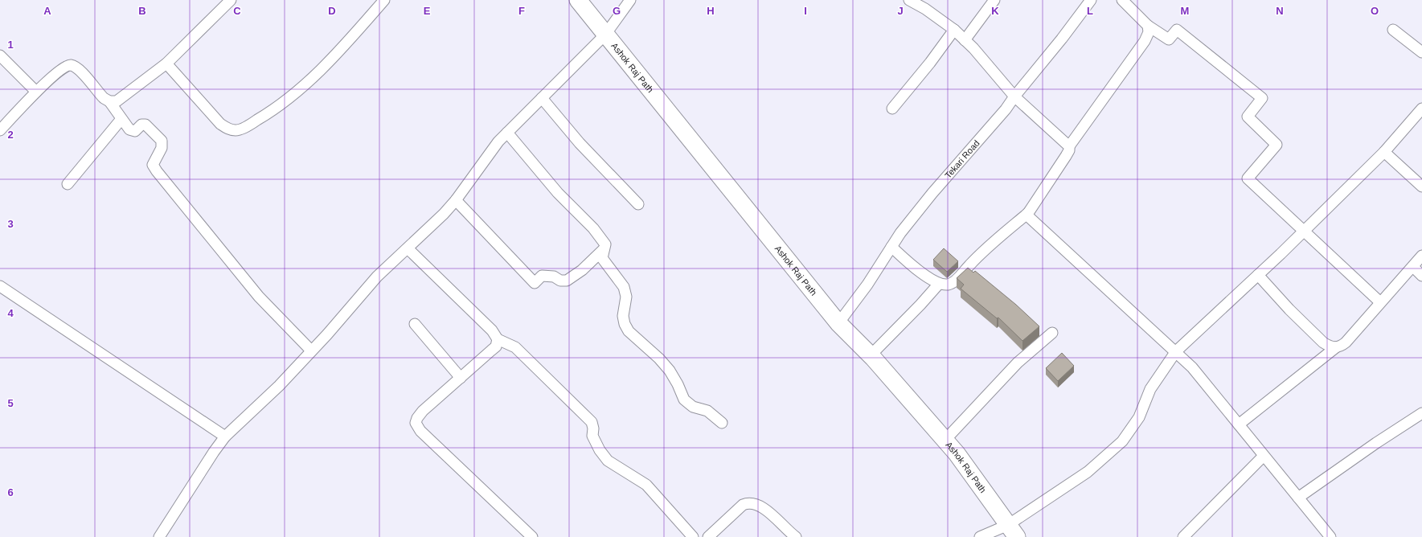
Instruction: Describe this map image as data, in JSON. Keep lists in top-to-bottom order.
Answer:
{
  "streets": {
    "main road": ["Ashok Raj Path"],
    "street": ["Tekari Road"]
  },
  "crossings": [
    ["Ashok Raj Path", "Tekari Road"]
  ],
  "grid": {
    "columns": [
      "A",
      "B",
      "C",
      "D",
      "E",
      "F",
      "G",
      "H",
      "I",
      "J",
      "K",
      "L",
      "M",
      "N",
      "O"
    ],
    "rows": [
      "1",
      "2",
      "3",
      "4",
      "5",
      "6"
    ]
  }
}
